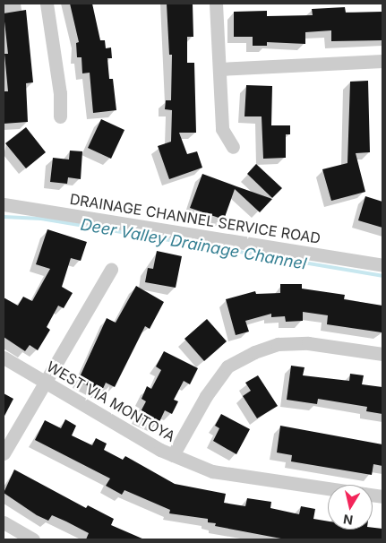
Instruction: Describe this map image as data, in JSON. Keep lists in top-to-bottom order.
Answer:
{
  "streets": {
    "street": ["DRAINAGE CHANNEL SERVICE ROAD", "WEST VIA MONTOYA"]
  },
  "water": ["Deer Valley Drainage Channel"],
  "north": "bottom"
}
